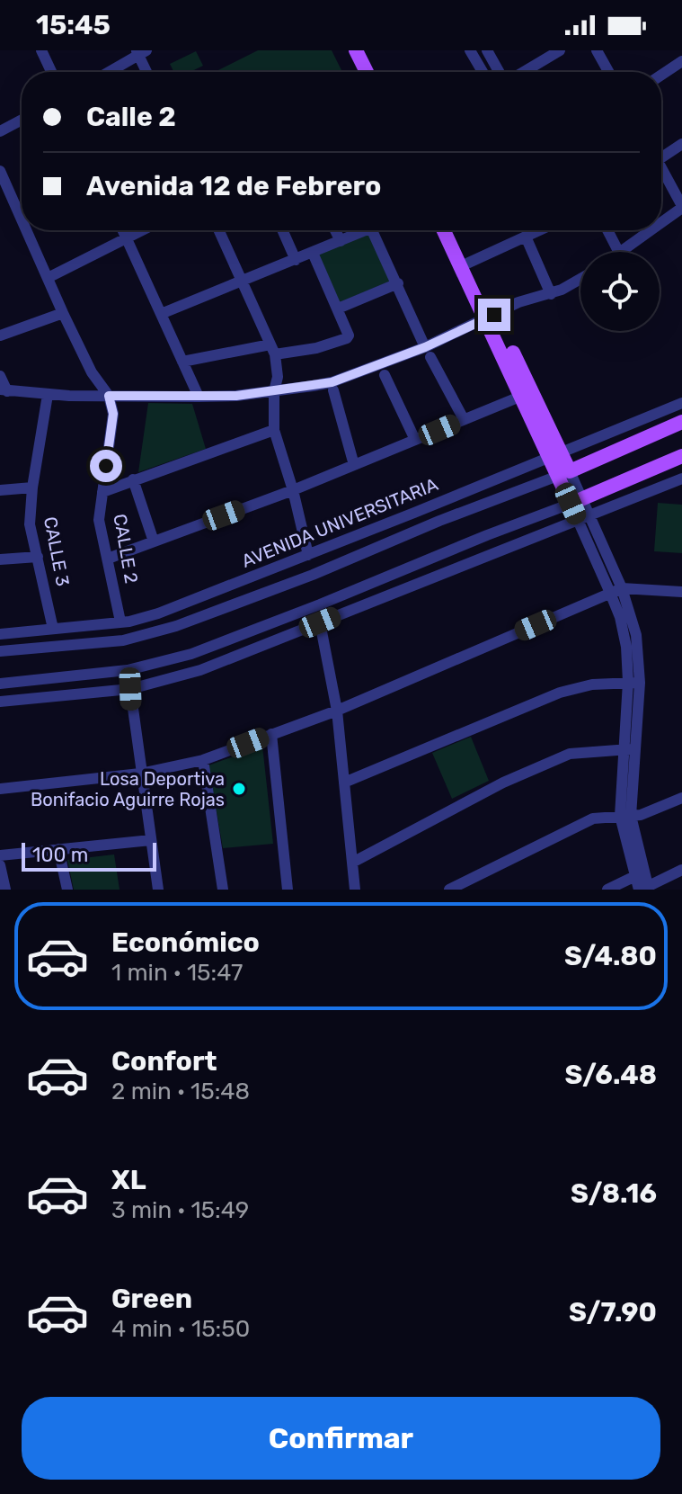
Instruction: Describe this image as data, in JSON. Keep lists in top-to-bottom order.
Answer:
{
  "streets": {
    "main road": ["AVENIDA UNIVERSITARIA"],
    "street": ["CALLE 2", "CALLE 3"]
  },
  "crossings": [
    ["AVENIDA UNIVERSITARIA", "CALLE 2"],
    ["AVENIDA UNIVERSITARIA", "CALLE 3"]
  ],
  "places": ["Losa Deportiva Bonifacio Aguirre Rojas"],
  "scale_bar": "100 m",
  "page": {
    "status": "15:45",
    "banner": ["Calle 2", "Avenida 12 de Febrero"],
    "scale": "100 m",
    "list": [
      {
        "name": "Económico",
        "note": "1 min · 15:47",
        "value": "S/4.80"
      },
      {
        "name": "Confort",
        "note": "2 min · 15:48",
        "value": "S/6.48"
      },
      {
        "name": "XL",
        "note": "3 min · 15:49",
        "value": "S/8.16"
      },
      {
        "name": "Green",
        "note": "4 min · 15:50",
        "value": "S/7.90"
      }
    ],
    "buttons": "Confirmar"
  }
}
